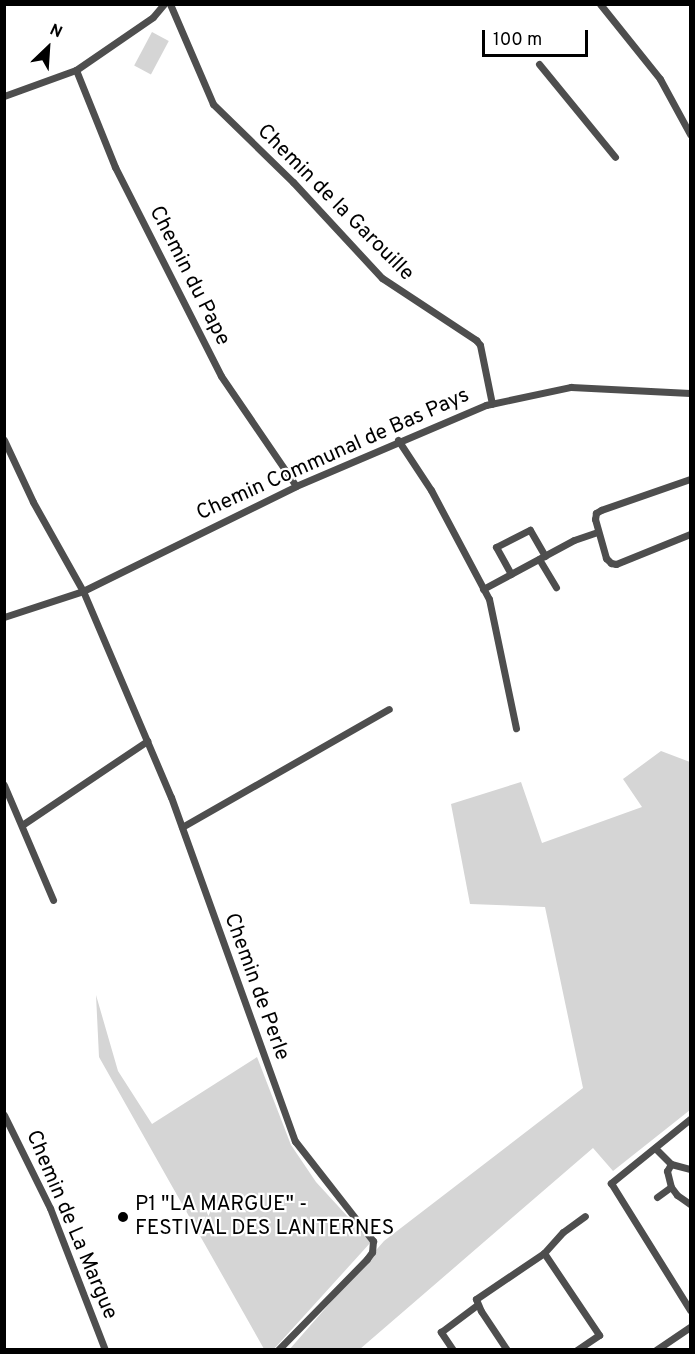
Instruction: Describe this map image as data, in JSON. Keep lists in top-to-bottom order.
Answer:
{
  "streets": {
    "street": [
      "Chemin de la Garouille",
      "Chemin du Pape",
      "Chemin Communal de Bas Pays",
      "Chemin de Perle",
      "Chemin de La Margue"
    ]
  },
  "crossings": [
    ["Chemin de la Garouille", "Chemin Communal de Bas Pays"],
    ["Chemin du Pape", "Chemin Communal de Bas Pays"],
    ["Chemin Communal de Bas Pays", "Chemin de Perle"]
  ],
  "places": ["P1 \"LA MARGUE\" - FESTIVAL DES LANTERNES"],
  "scale_bar": "100 m",
  "north": "top right"
}
